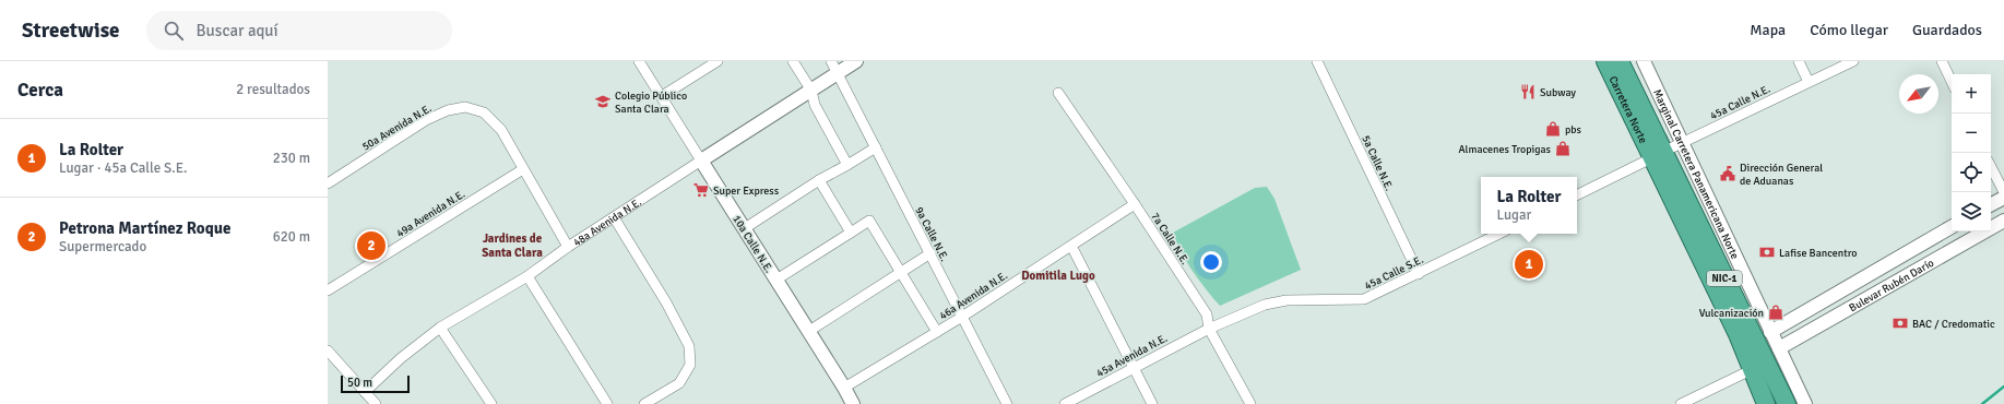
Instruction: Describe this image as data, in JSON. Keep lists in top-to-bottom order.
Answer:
{
  "streets": {
    "highway": ["Carretera Norte", "NIC-1"],
    "street": [
      "45a Calle N.E.",
      "50a Avenida N.E.",
      "5a Calle N.E.",
      "Marginal Carretera Panamericana Norte",
      "49a Avenida N.E.",
      "48a Avenida N.E.",
      "9a Calle N.E.",
      "7a Calle N.E.",
      "10a Calle N.E.",
      "45a Calle S.E.",
      "Bulevar Rubén Darío",
      "46a Avenida N.E.",
      "45a Avenida N.E."
    ]
  },
  "crossings": [
    ["45a Calle N.E.", "Marginal Carretera Panamericana Norte"],
    ["Carretera Norte", "NIC-1"],
    ["50a Avenida N.E.", "49a Avenida N.E."],
    ["5a Calle N.E.", "45a Calle S.E."],
    ["Marginal Carretera Panamericana Norte", "Bulevar Rubén Darío"],
    ["48a Avenida N.E.", "9a Calle N.E."],
    ["48a Avenida N.E.", "10a Calle N.E."],
    ["9a Calle N.E.", "46a Avenida N.E."],
    ["7a Calle N.E.", "45a Calle S.E."],
    ["7a Calle N.E.", "46a Avenida N.E."],
    ["7a Calle N.E.", "45a Avenida N.E."],
    ["10a Calle N.E.", "46a Avenida N.E."],
    ["45a Calle S.E.", "45a Avenida N.E."]
  ],
  "districts": ["Jardines de Santa Clara", "Domitila Lugo"],
  "places": {
    "restaurant": ["Subway"],
    "school or university": ["Colegio Público Santa Clara"],
    "shop": ["pbs", "Almacenes Tropigas", "Vulcanización"],
    "public building": ["Dirección General de Aduanas"],
    "supermarket": ["Super Express"],
    "bank": ["Lafise Bancentro", "BAC / Credomatic"]
  },
  "scale_bar": "50 m",
  "north": "bottom left",
  "page": {
    "header": "Streetwise",
    "search": "Buscar aquí",
    "nav": ["Mapa", "Cómo llegar", "Guardados"],
    "heading": ["Cerca", "2 resultados"],
    "map_buttons": ["+", "−"],
    "list": [
      {
        "mark": "1",
        "name": "La Rolter",
        "note": "Lugar · 45a Calle S.E.",
        "value": "230 m"
      },
      {
        "mark": "2",
        "name": "Petrona Martínez Roque",
        "note": "Supermercado",
        "value": "620 m"
      }
    ],
    "popup": ["La Rolter", "Lugar"],
    "pins": ["2", "1"],
    "scale": "50 m"
  }
}
